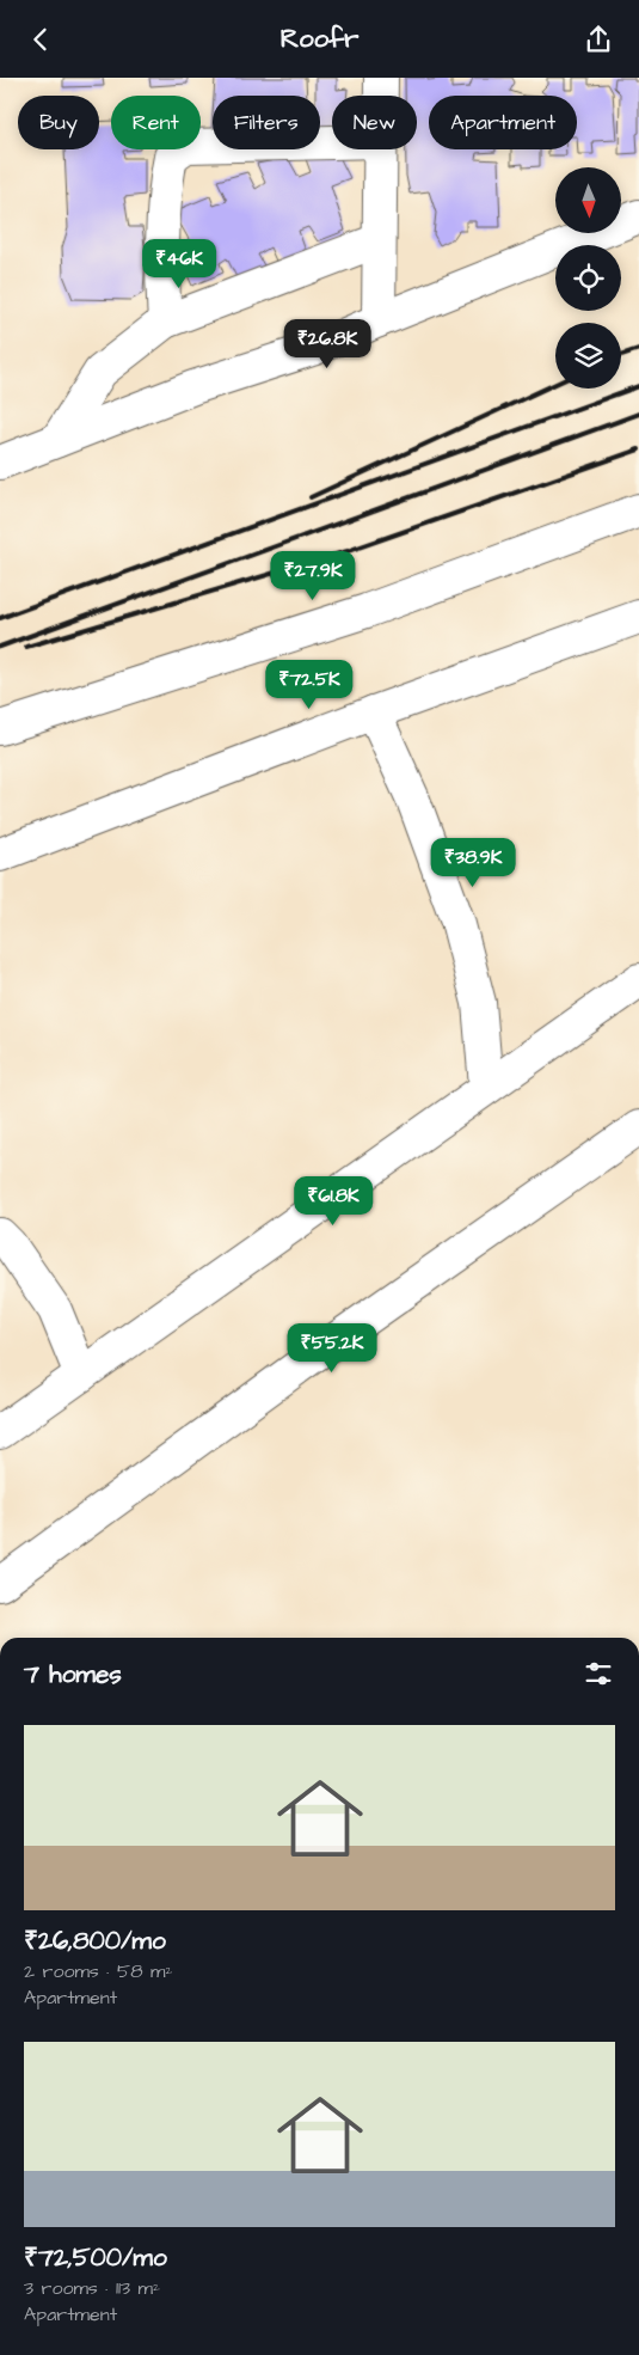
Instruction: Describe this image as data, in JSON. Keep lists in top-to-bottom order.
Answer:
{
  "north": "bottom",
  "page": {
    "header": "Roofr",
    "chip": [
      "Buy",
      "Rent",
      "Filters",
      "New",
      "Apartment"
    ],
    "price": [
      "₹46K",
      "₹26.8K",
      "₹27.9K",
      "₹72.5K",
      "₹38.9K",
      "₹61.8K",
      "₹55.2K"
    ],
    "heading": "7 homes",
    "list": [
      {
        "name": "₹26,800/mo",
        "note": "2 rooms · 58 m² · Apartment"
      },
      {
        "name": "₹72,500/mo",
        "note": "3 rooms · 113 m² · Apartment"
      }
    ]
  }
}
